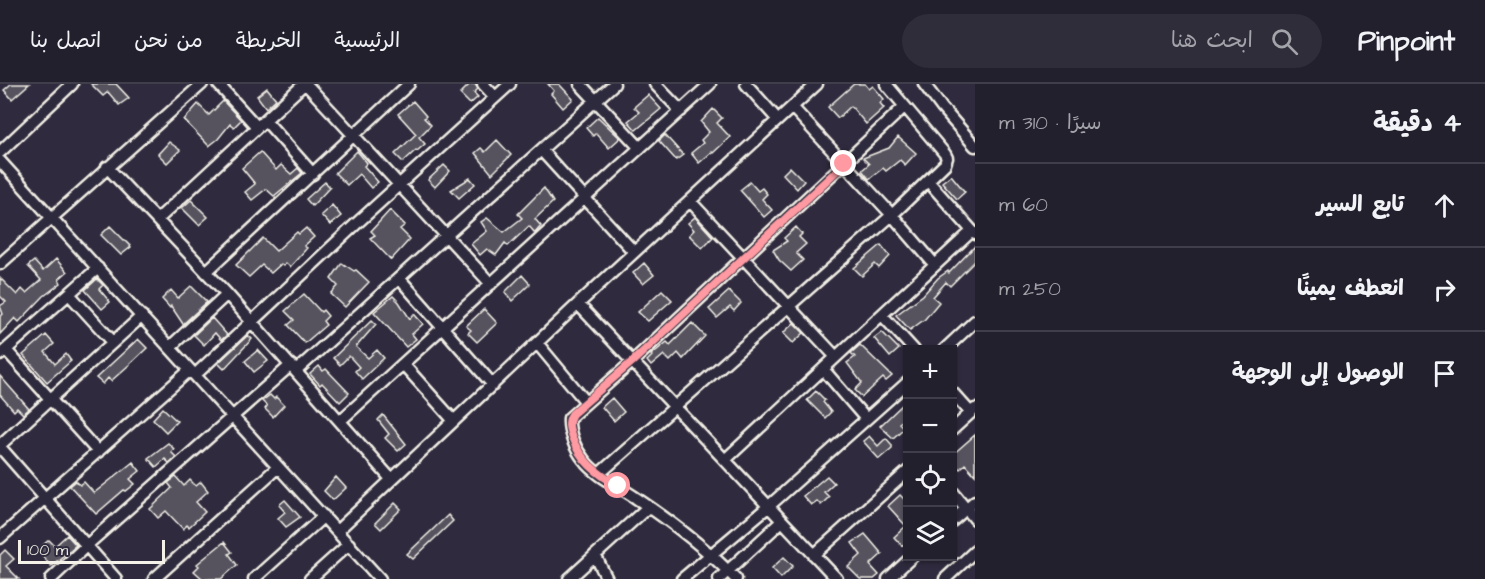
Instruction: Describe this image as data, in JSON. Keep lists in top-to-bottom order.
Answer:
{
  "scale_bar": "100 m",
  "page": {
    "header": "Pinpoint",
    "search": "ابحث هنا",
    "nav": [
      "الرئيسية",
      "الخريطة",
      "من نحن",
      "اتصل بنا"
    ],
    "heading": ["4 دقيقة", "سيرًا · 310 m"],
    "list": [
      ["تابع السير", "60 m"],
      ["انعطف يمينًا", "250 m"],
      "الوصول إلى الوجهة"
    ],
    "map_buttons": ["+", "−"],
    "scale": "100 m"
  }
}
